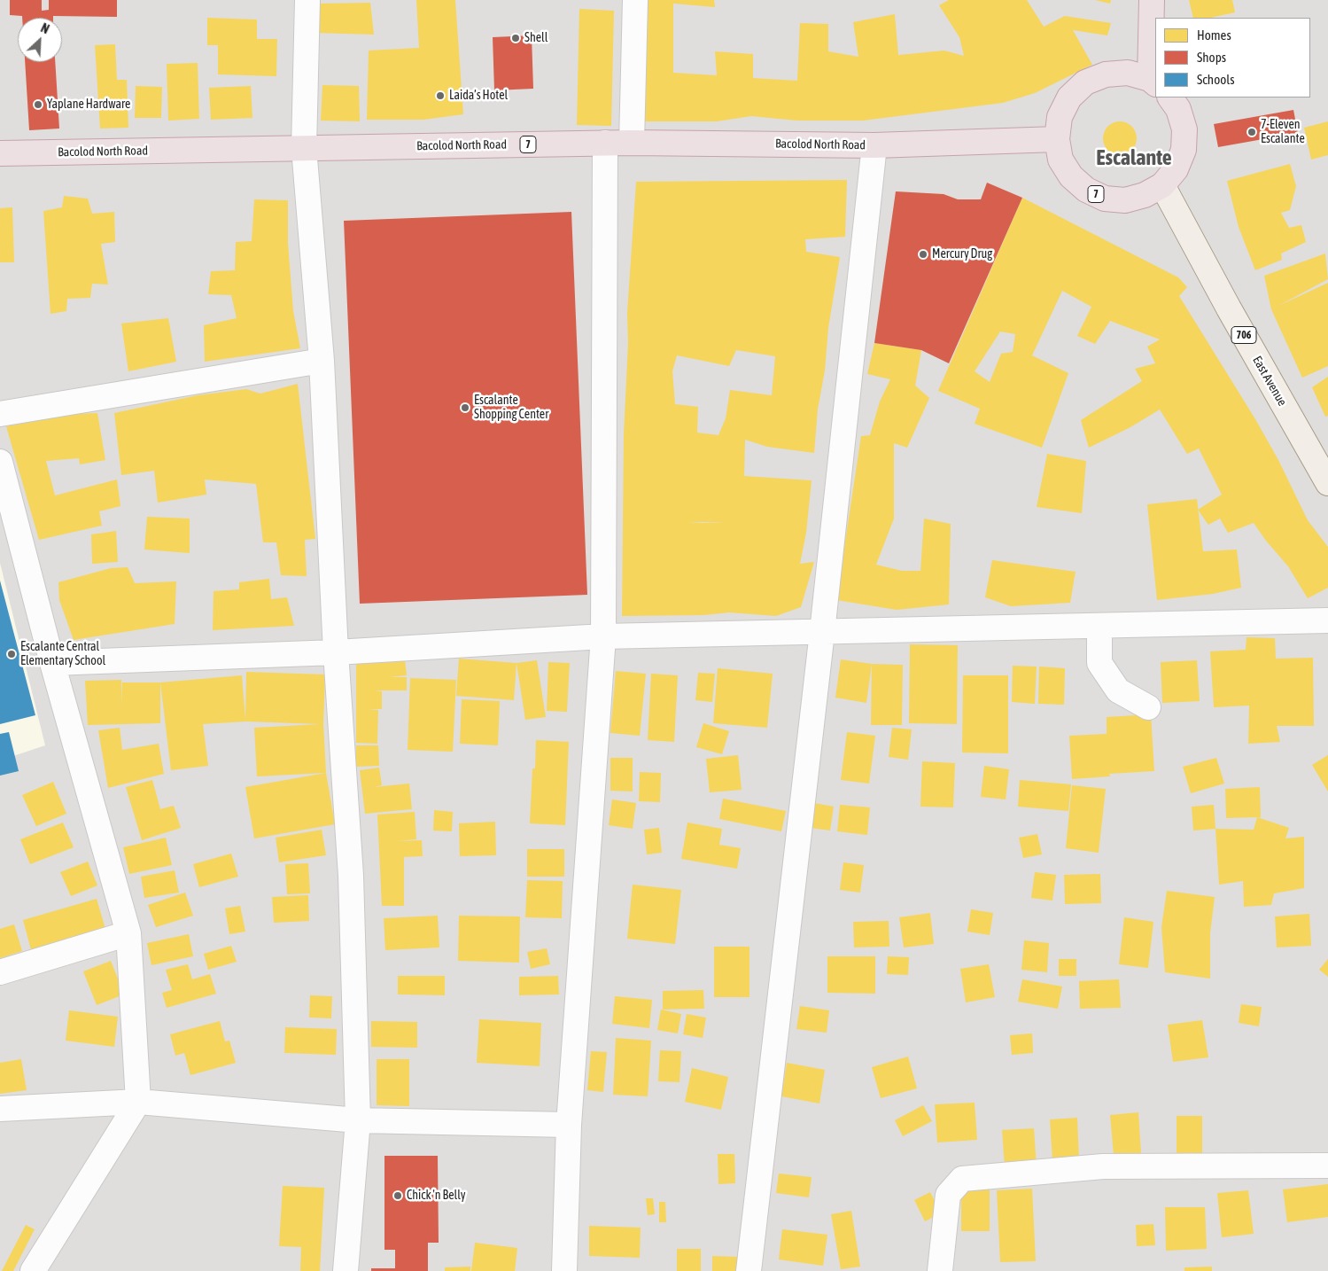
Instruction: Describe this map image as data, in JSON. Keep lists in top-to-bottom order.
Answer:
{
  "streets": {
    "highway": ["7", "Bacolod North Road"],
    "main road": ["706", "East Avenue"]
  },
  "crossings": [
    ["7", "Bacolod North Road"],
    ["7", "East Avenue"]
  ],
  "districts": ["Escalante"],
  "places": [
    "Shell",
    "Laida’s Hotel",
    "Yaplane Hardware",
    "7-Eleven Escalante",
    "Mercury Drug",
    "Escalante Shopping Center",
    "Escalante Central Elementary School",
    "Chick 'n Belly"
  ],
  "legend": ["Homes", "Shops", "Schools"],
  "north": "top right"
}
